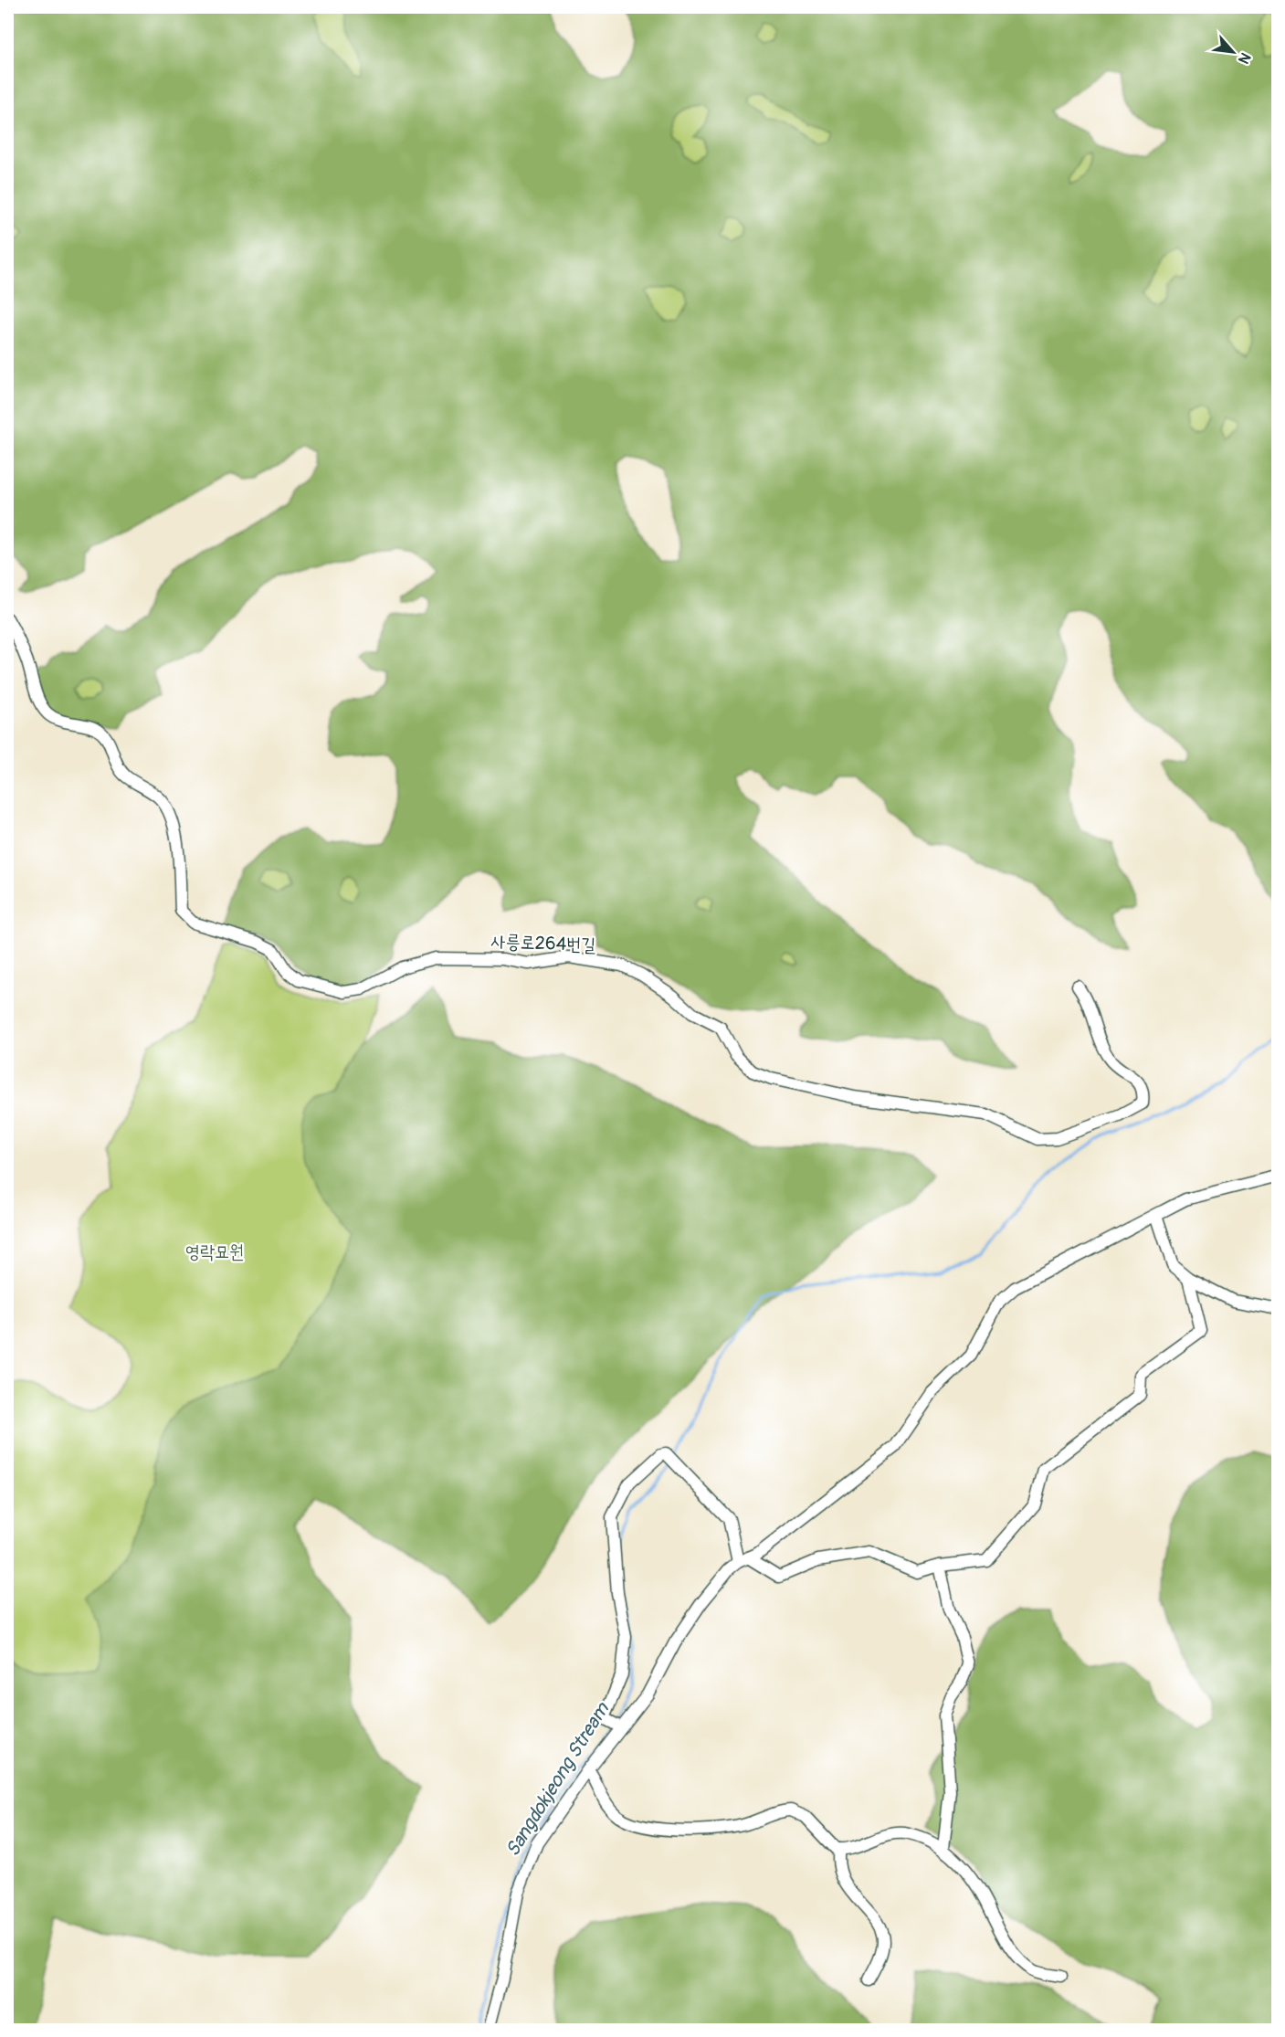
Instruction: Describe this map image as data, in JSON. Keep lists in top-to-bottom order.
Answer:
{
  "streets": {
    "street": ["사릉로264번길"]
  },
  "water": ["Sangdokjeong Stream"],
  "parks": ["영락묘원"],
  "north": "bottom right"
}
